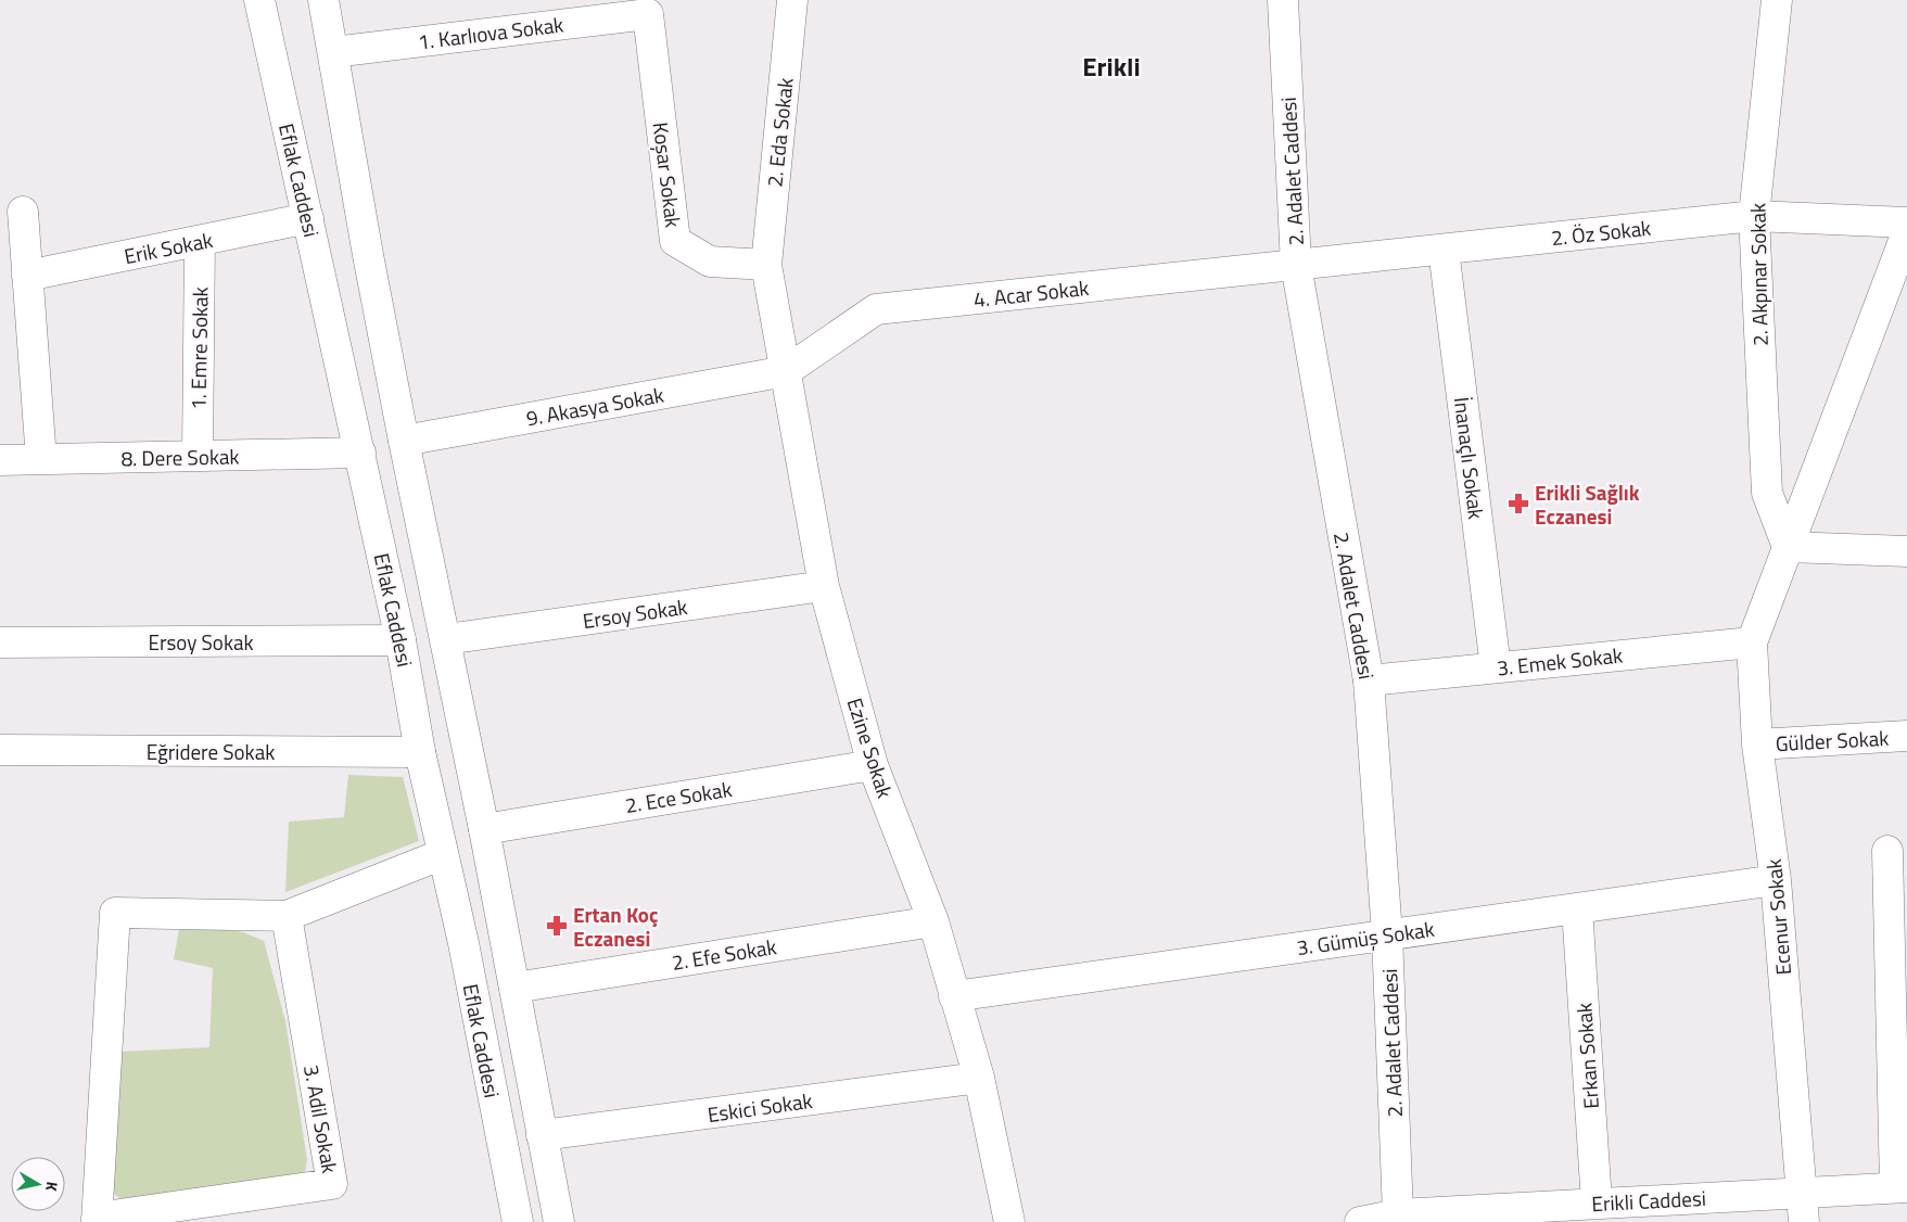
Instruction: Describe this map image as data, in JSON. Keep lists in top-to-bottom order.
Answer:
{
  "streets": {
    "street": [
      "1. Karlıova Sokak",
      "2. Eda Sokak",
      "2. Adalet Caddesi",
      "Koşar Sokak",
      "Eflak Caddesi",
      "2. Öz Sokak",
      "Erik Sokak",
      "2. Akpınar Sokak",
      "4. Acar Sokak",
      "1. Emre Sokak",
      "9. Akasya Sokak",
      "8. Dere Sokak",
      "İnanaçlı Sokak",
      "Ersoy Sokak",
      "3. Emek Sokak",
      "Gülder Sokak",
      "Ezine Sokak",
      "Eğridere Sokak",
      "2. Ece Sokak",
      "Ecenur Sokak",
      "3. Gümüş Sokak",
      "2. Efe Sokak",
      "Erkan Sokak",
      "Eskici Sokak",
      "3. Adil Sokak",
      "Erikli Caddesi"
    ]
  },
  "crossings": [
    ["1. Karlıova Sokak", "Koşar Sokak"],
    ["1. Karlıova Sokak", "Eflak Caddesi"],
    ["2. Eda Sokak", "Koşar Sokak"],
    ["2. Eda Sokak", "Ezine Sokak"],
    ["2. Adalet Caddesi", "2. Öz Sokak"],
    ["2. Adalet Caddesi", "4. Acar Sokak"],
    ["2. Adalet Caddesi", "3. Emek Sokak"],
    ["2. Adalet Caddesi", "3. Gümüş Sokak"],
    ["2. Adalet Caddesi", "Erikli Caddesi"],
    ["Koşar Sokak", "Ezine Sokak"],
    ["Eflak Caddesi", "Erik Sokak"],
    ["Eflak Caddesi", "9. Akasya Sokak"],
    ["Eflak Caddesi", "8. Dere Sokak"],
    ["Eflak Caddesi", "Ersoy Sokak"],
    ["Eflak Caddesi", "Eğridere Sokak"],
    ["Eflak Caddesi", "2. Ece Sokak"],
    ["Eflak Caddesi", "2. Efe Sokak"],
    ["Eflak Caddesi", "Eskici Sokak"],
    ["Eflak Caddesi", "3. Adil Sokak"],
    ["2. Öz Sokak", "2. Akpınar Sokak"],
    ["2. Öz Sokak", "4. Acar Sokak"],
    ["2. Öz Sokak", "İnanaçlı Sokak"],
    ["Erik Sokak", "1. Emre Sokak"],
    ["4. Acar Sokak", "9. Akasya Sokak"],
    ["4. Acar Sokak", "Ezine Sokak"],
    ["1. Emre Sokak", "8. Dere Sokak"],
    ["9. Akasya Sokak", "Ezine Sokak"],
    ["İnanaçlı Sokak", "3. Emek Sokak"],
    ["Ersoy Sokak", "Ezine Sokak"],
    ["3. Emek Sokak", "Ecenur Sokak"],
    ["Gülder Sokak", "Ecenur Sokak"],
    ["Ezine Sokak", "2. Ece Sokak"],
    ["Ezine Sokak", "3. Gümüş Sokak"],
    ["Ezine Sokak", "2. Efe Sokak"],
    ["Ezine Sokak", "Eskici Sokak"],
    ["Ecenur Sokak", "3. Gümüş Sokak"],
    ["Ecenur Sokak", "Erikli Caddesi"],
    ["3. Gümüş Sokak", "Erkan Sokak"],
    ["Erkan Sokak", "Erikli Caddesi"]
  ],
  "districts": ["Erikli"],
  "places": {
    "pharmacy": ["Erikli Sağlık Eczanesi", "Ertan Koç Eczanesi"]
  },
  "north": "right"
}
